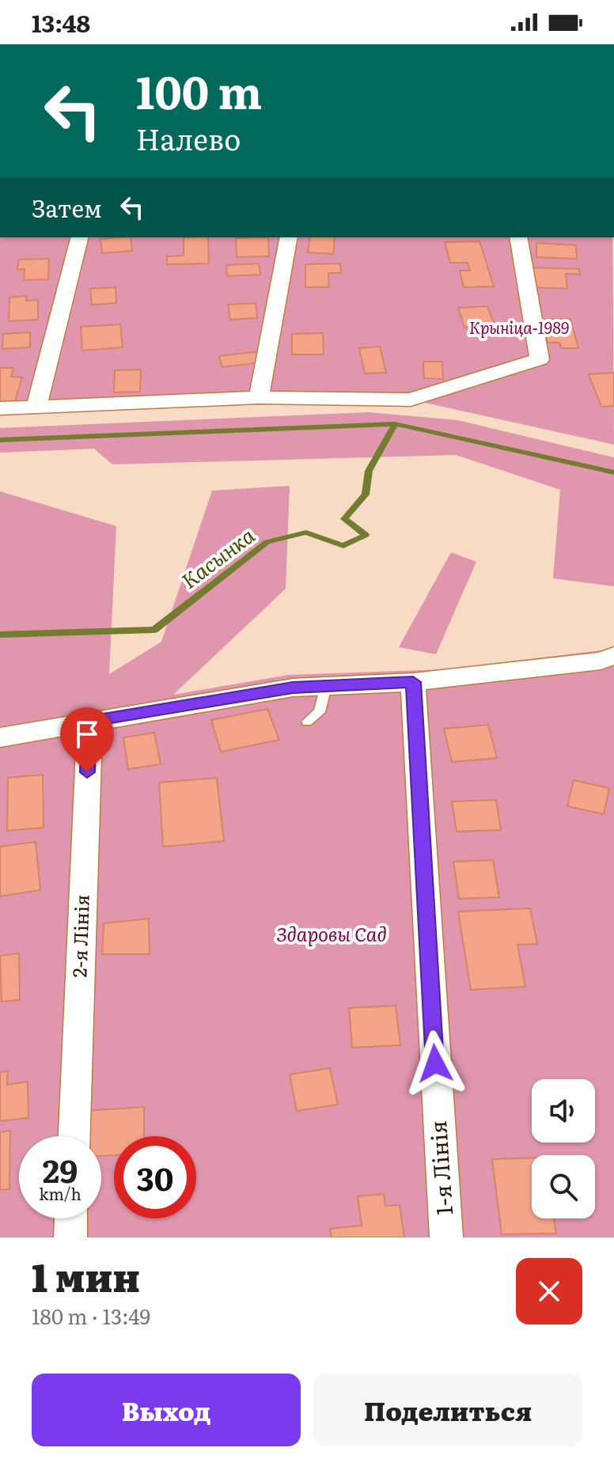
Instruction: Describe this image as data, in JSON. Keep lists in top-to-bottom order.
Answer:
{
  "streets": {
    "street": ["2-я Лінія", "1-я Лінія"]
  },
  "water": ["Касынка"],
  "parks": ["Крыніца-1989", "Здаровы Сад"],
  "page": {
    "status": "13:48",
    "turn": ["100 m", "Налево"],
    "then": "Затем",
    "speed": "29 km/h",
    "limit": "30",
    "heading": ["1 мин", "180 m · 13:49"],
    "buttons": ["Выход", "Поделиться"]
  }
}
